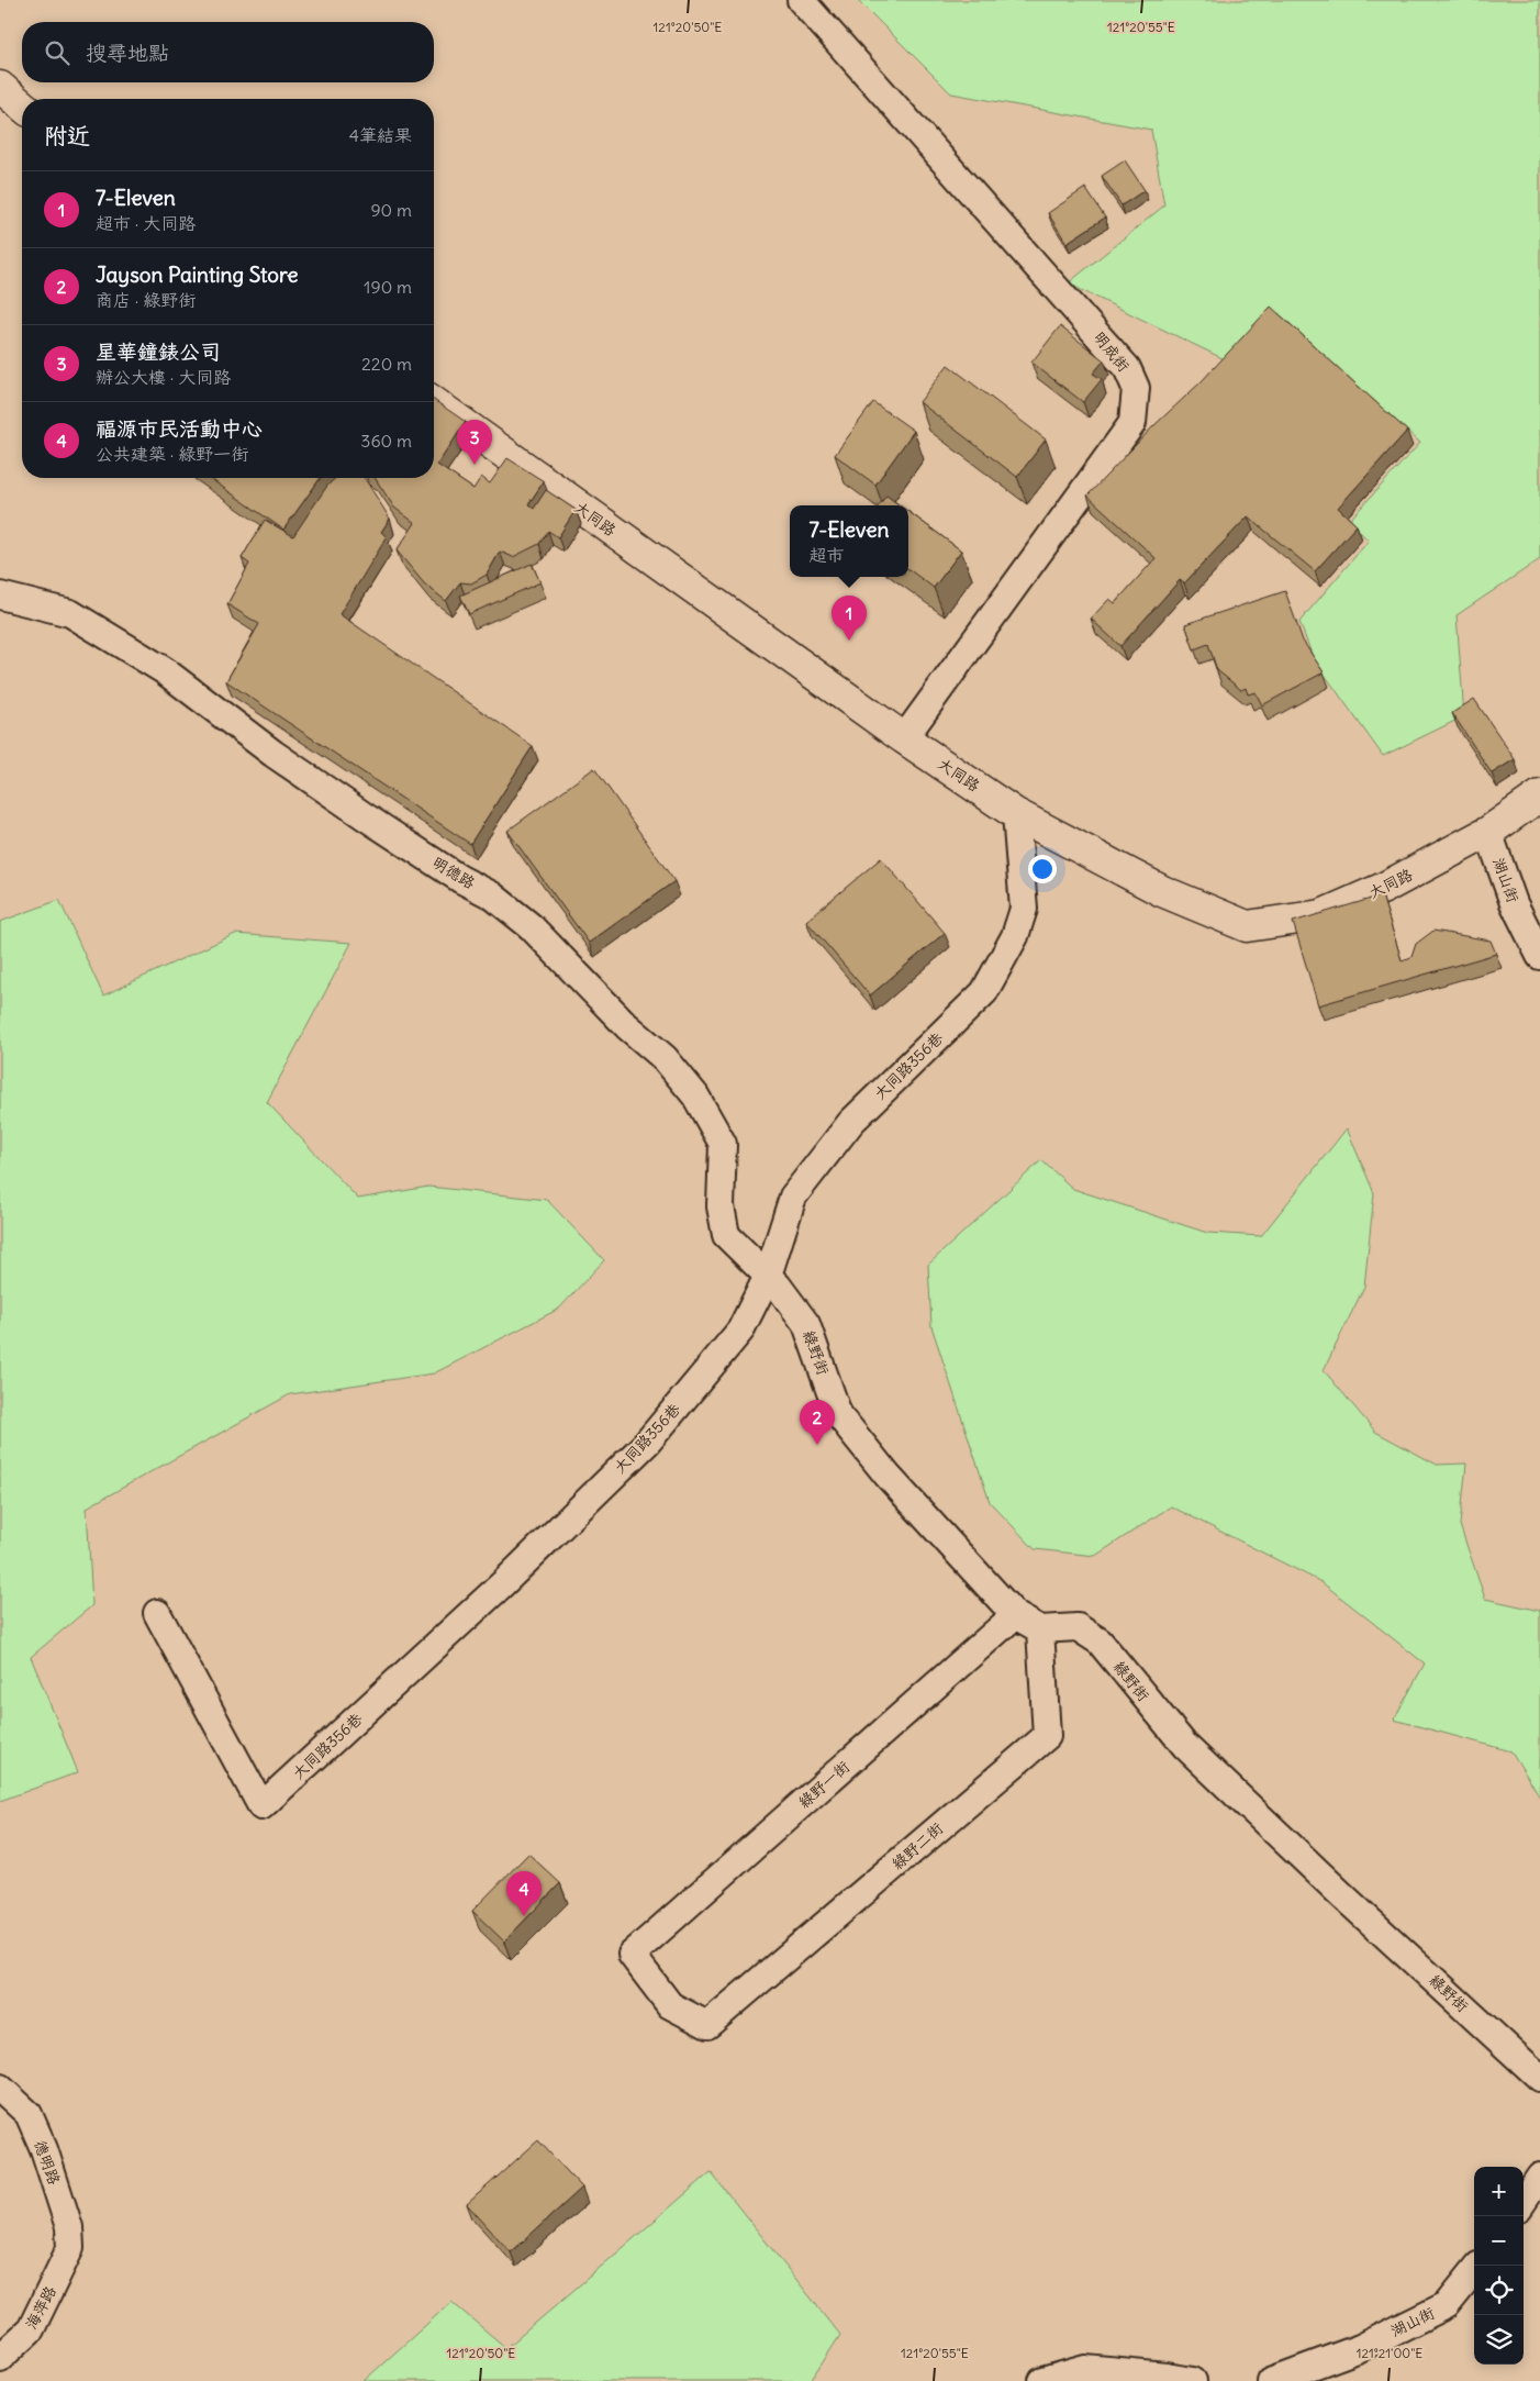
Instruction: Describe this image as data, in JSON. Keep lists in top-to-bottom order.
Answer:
{
  "streets": {
    "street": [
      "明成街",
      "大同路",
      "明德路",
      "湖山街",
      "大同路356巷",
      "綠野街",
      "綠野一街",
      "綠野二街",
      "德明路",
      "海萍路"
    ]
  },
  "crossings": [
    ["明成街", "大同路"],
    ["大同路", "湖山街"],
    ["大同路", "大同路356巷"],
    ["明德路", "大同路356巷"],
    ["明德路", "綠野街"],
    ["大同路356巷", "綠野街"],
    ["綠野街", "綠野一街"],
    ["綠野街", "綠野二街"],
    ["綠野一街", "綠野二街"],
    ["德明路", "海萍路"]
  ],
  "page": {
    "search": "搜尋地點",
    "heading": ["附近", "4筆結果"],
    "list": [
      {
        "mark": "1",
        "name": "7-Eleven",
        "note": "超市 · 大同路",
        "value": "90 m"
      },
      {
        "mark": "2",
        "name": "Jayson Painting Store",
        "note": "商店 · 綠野街",
        "value": "190 m"
      },
      {
        "mark": "3",
        "name": "星華鐘錶公司",
        "note": "辦公大樓 · 大同路",
        "value": "220 m"
      },
      {
        "mark": "4",
        "name": "福源市民活動中心",
        "note": "公共建築 · 綠野一街",
        "value": "360 m"
      }
    ],
    "pins": [
      "3",
      "1",
      "2",
      "4"
    ],
    "popup": ["7-Eleven", "超市"],
    "map_buttons": ["+", "−"]
  },
  "coordinates": ["121°20'50\"E", "121°20'55\"E", "121°21'00\"E"]
}
